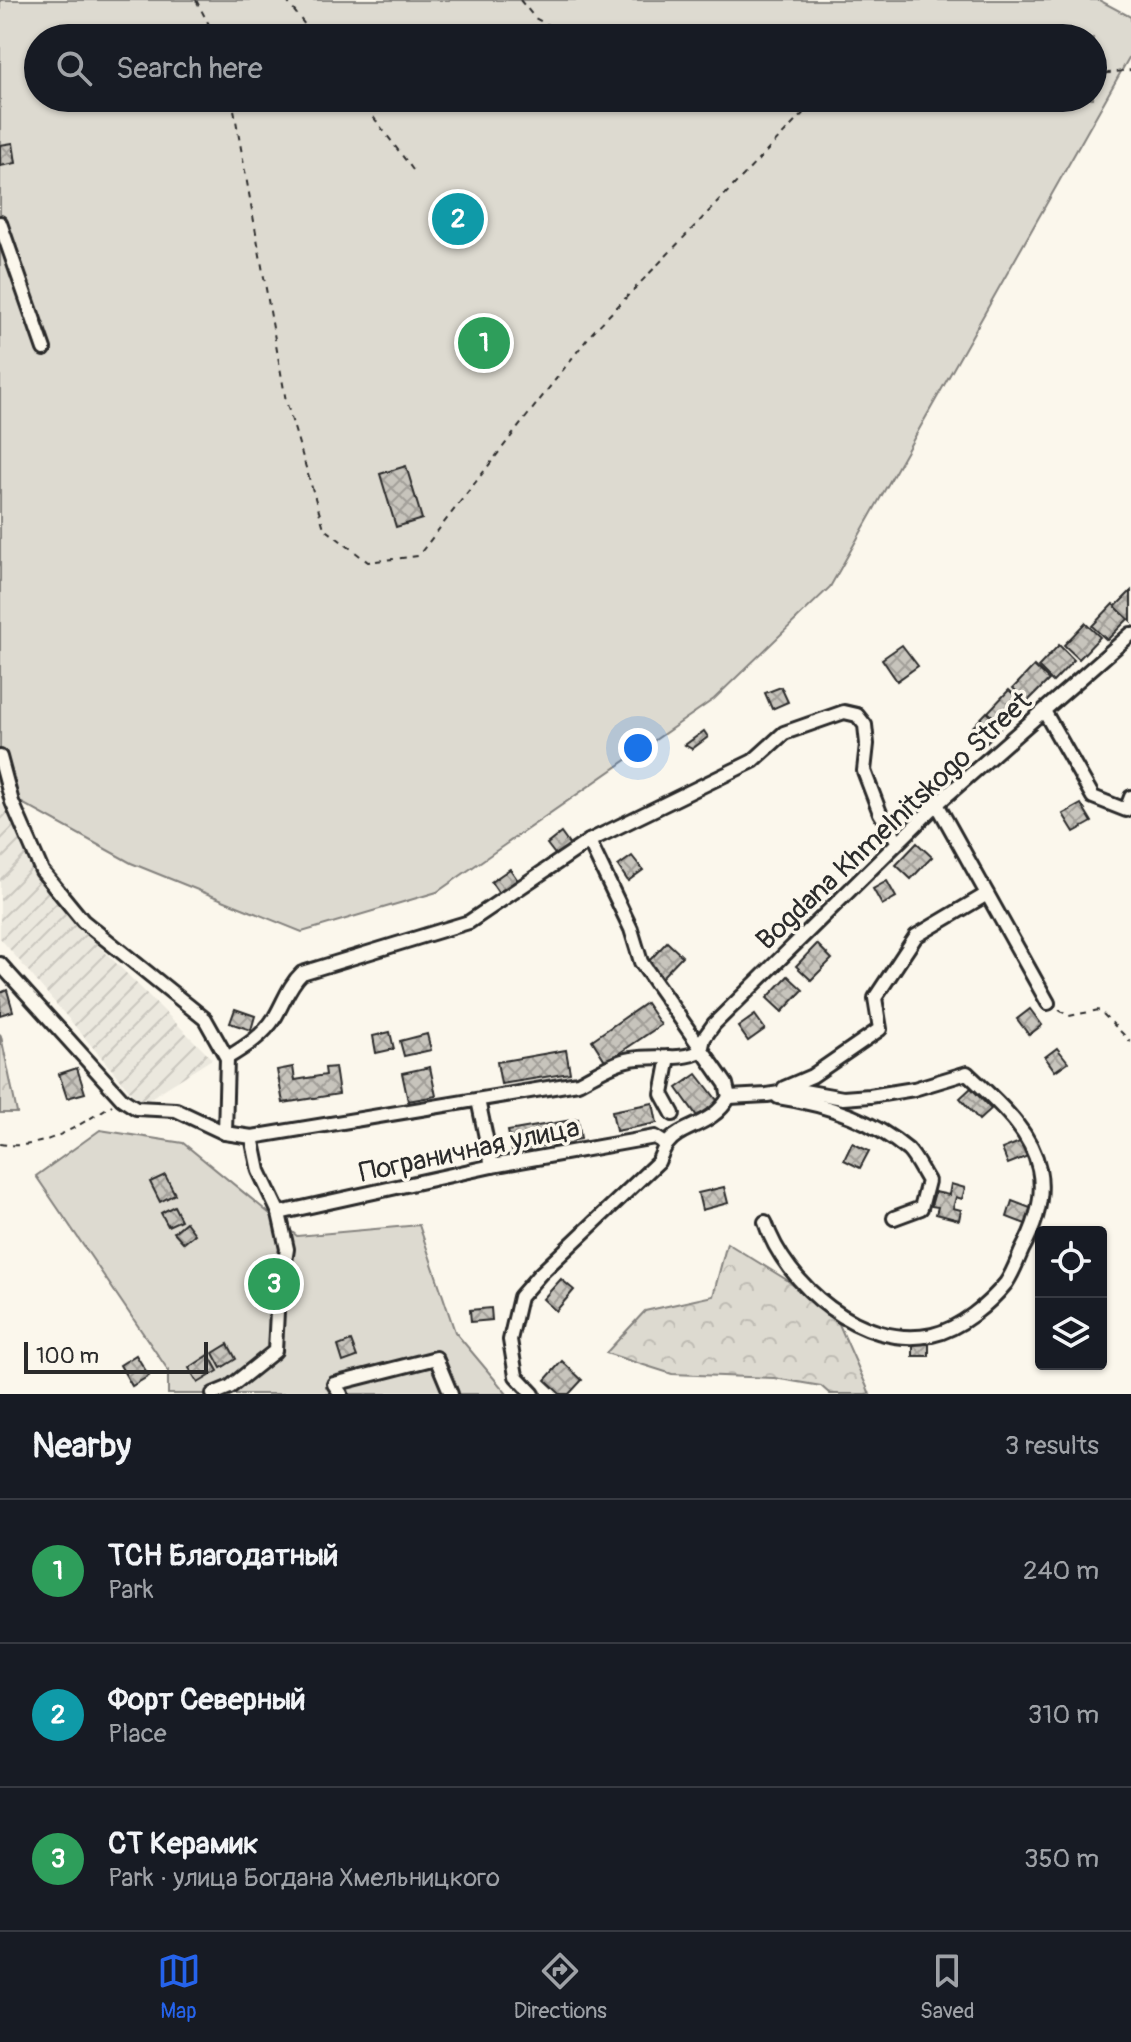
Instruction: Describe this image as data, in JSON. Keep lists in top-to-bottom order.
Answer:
{
  "streets": {
    "street": ["Bogdana Khmelnitskogo Street", "Пограничная улица"]
  },
  "scale_bar": "100 m",
  "page": {
    "search": "Search here",
    "pins": ["2", "1", "3"],
    "scale": "100 m",
    "heading": ["Nearby", "3 results"],
    "list": [
      {
        "mark": "1",
        "name": "ТСН Благодатный",
        "note": "Park",
        "value": "240 m"
      },
      {
        "mark": "2",
        "name": "Форт Северный",
        "note": "Place",
        "value": "310 m"
      },
      {
        "mark": "3",
        "name": "СТ Керамик",
        "note": "Park · улица Богдана Хмельницкого",
        "value": "350 m"
      }
    ],
    "nav": ["Map", "Directions", "Saved"]
  }
}
